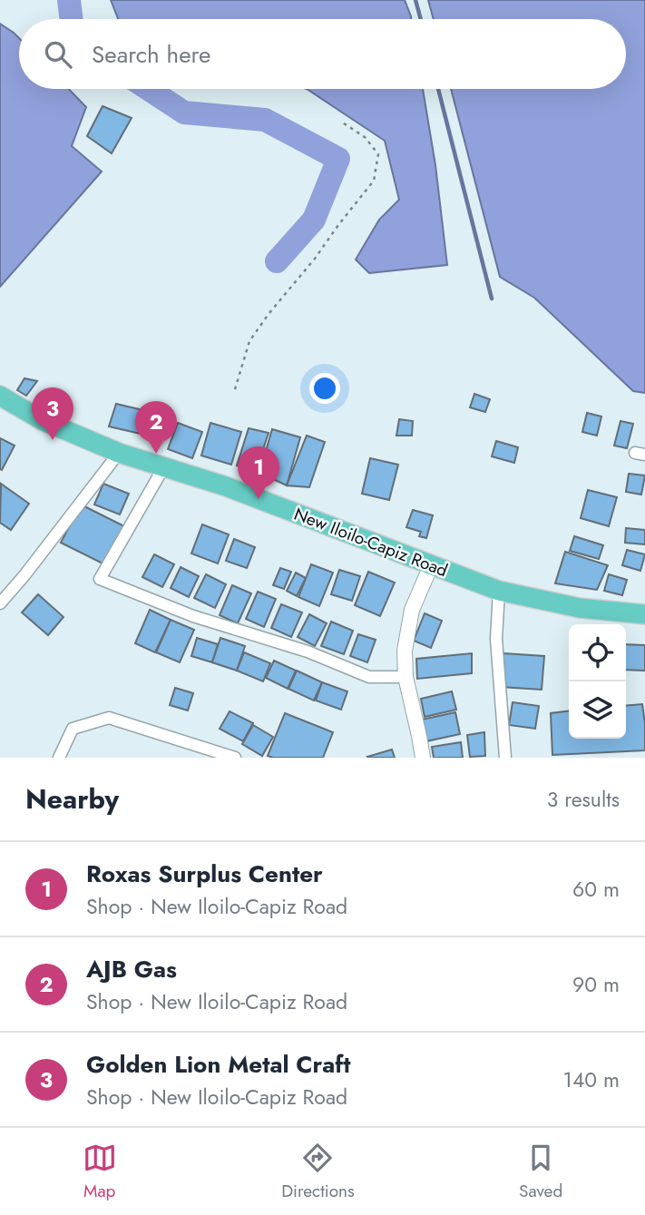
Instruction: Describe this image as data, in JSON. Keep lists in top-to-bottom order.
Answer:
{
  "streets": {
    "highway": ["New Iloilo-Capiz Road"]
  },
  "page": {
    "search": "Search here",
    "pins": ["3", "2", "1"],
    "heading": ["Nearby", "3 results"],
    "list": [
      {
        "mark": "1",
        "name": "Roxas Surplus Center",
        "note": "Shop · New Iloilo-Capiz Road",
        "value": "60 m"
      },
      {
        "mark": "2",
        "name": "AJB Gas",
        "note": "Shop · New Iloilo-Capiz Road",
        "value": "90 m"
      },
      {
        "mark": "3",
        "name": "Golden Lion Metal Craft",
        "note": "Shop · New Iloilo-Capiz Road",
        "value": "140 m"
      }
    ],
    "nav": ["Map", "Directions", "Saved"]
  }
}
